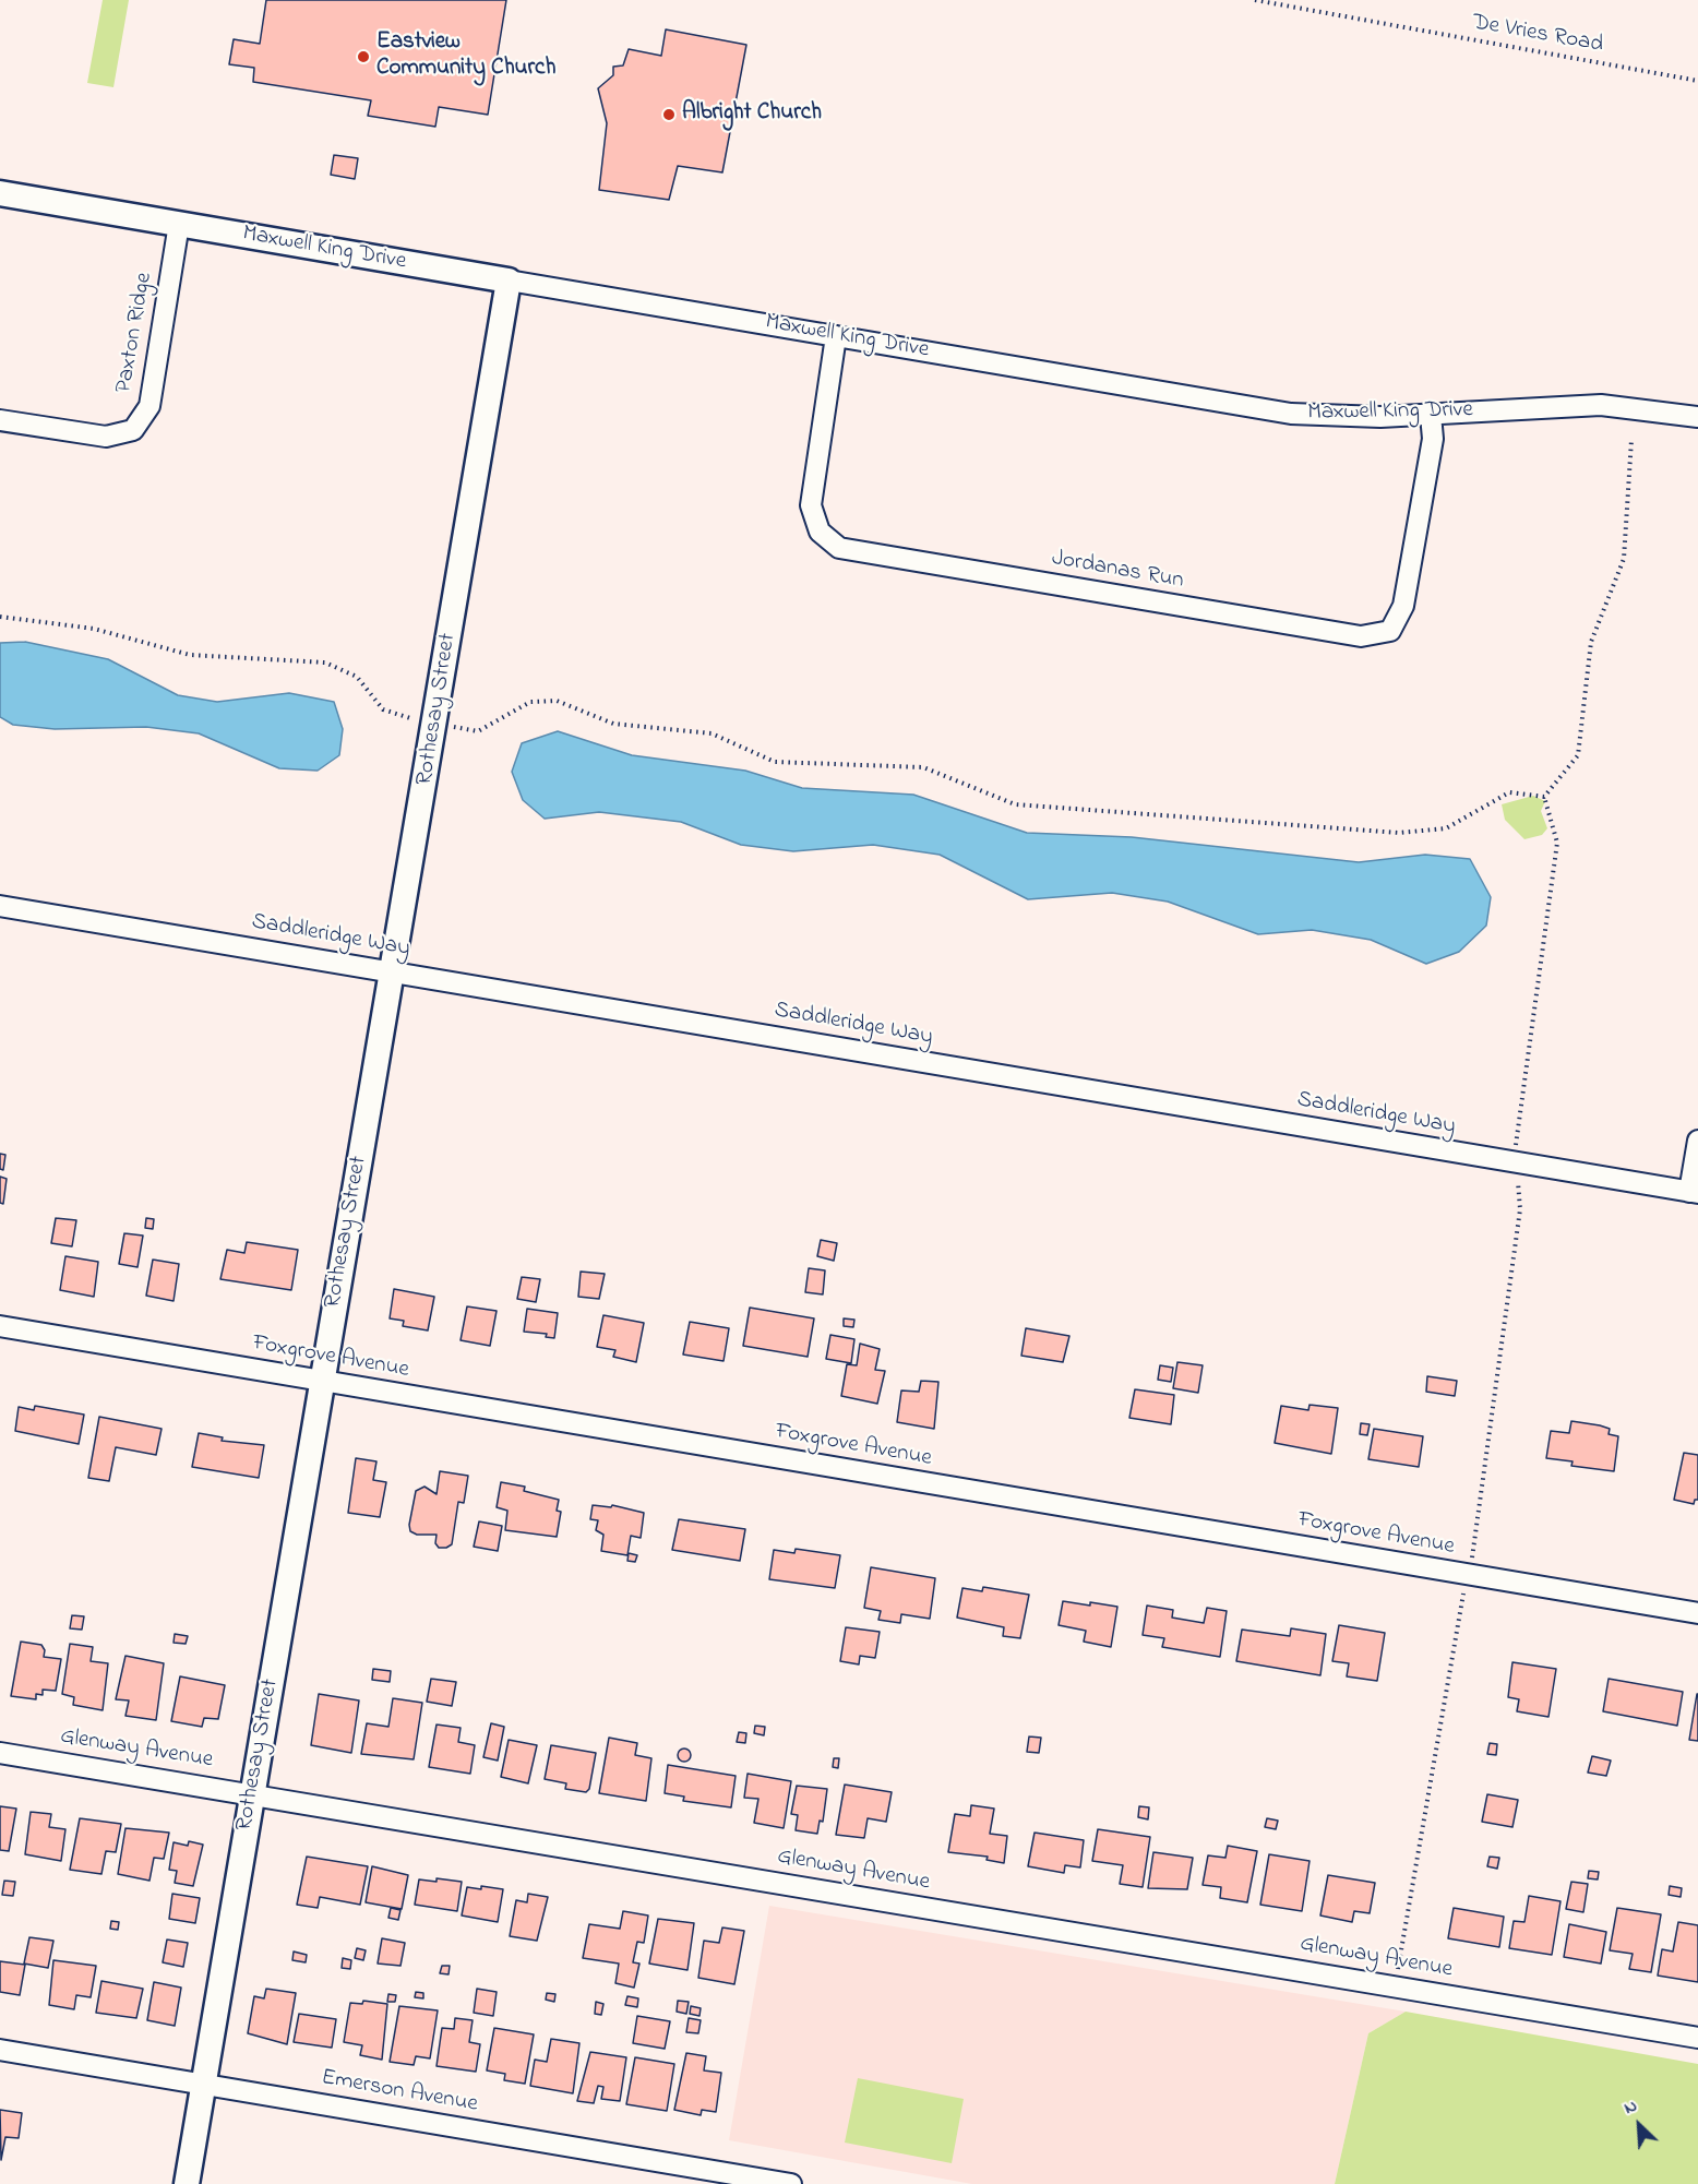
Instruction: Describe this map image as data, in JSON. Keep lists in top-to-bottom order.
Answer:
{
  "streets": {
    "street": [
      "Maxwell King Drive",
      "Paxton Ridge",
      "Jordanas Run",
      "Rothesay Street",
      "Saddleridge Way",
      "Foxgrove Avenue",
      "Glenway Avenue",
      "Emerson Avenue"
    ],
    "path": ["De Vries Road"]
  },
  "crossings": [
    ["Maxwell King Drive", "Paxton Ridge"],
    ["Maxwell King Drive", "Jordanas Run"],
    ["Maxwell King Drive", "Rothesay Street"],
    ["Rothesay Street", "Saddleridge Way"],
    ["Rothesay Street", "Foxgrove Avenue"],
    ["Rothesay Street", "Glenway Avenue"],
    ["Rothesay Street", "Emerson Avenue"]
  ],
  "places": ["Eastview Community Church", "Albright Church"],
  "north": "top left"
}
